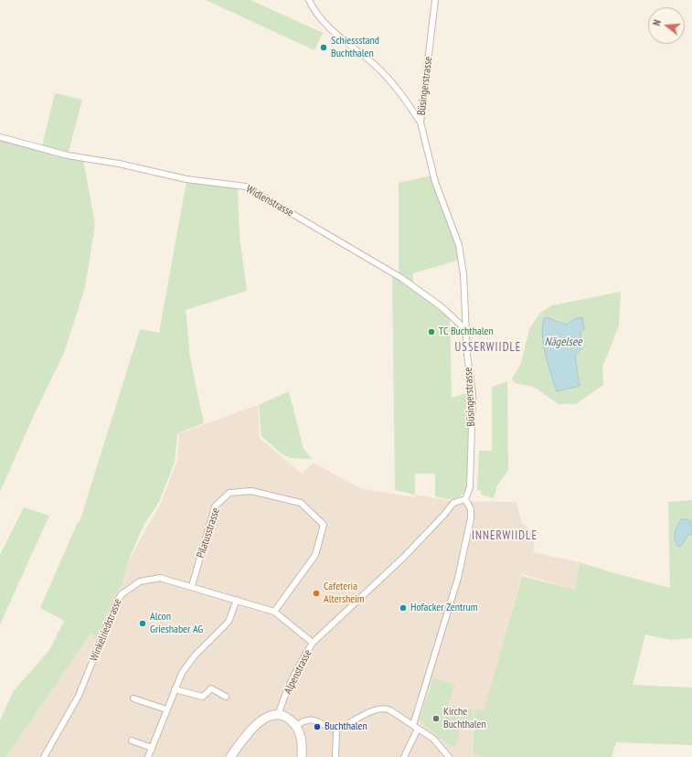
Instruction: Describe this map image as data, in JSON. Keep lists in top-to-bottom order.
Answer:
{
  "streets": {
    "street": [
      "Büsingerstrasse",
      "Widlenstrasse",
      "Pilatusstrasse",
      "Winkelriedstrasse",
      "Alpenstrasse"
    ]
  },
  "crossings": [
    ["Büsingerstrasse", "Widlenstrasse"],
    ["Büsingerstrasse", "Alpenstrasse"],
    ["Pilatusstrasse", "Winkelriedstrasse"],
    ["Winkelriedstrasse", "Alpenstrasse"]
  ],
  "districts": ["USSERWIIDLE", "INNERWIIDLE"],
  "water": ["Nägelsee"],
  "places": [
    "Schiessstand Buchthalen",
    "TC Buchthalen",
    "Cafeteria Altersheim",
    "Hofacker Zentrum",
    "Alcon Grieshaber AG",
    "Kirche Buchthalen",
    "Buchthalen"
  ],
  "north": "left"
}
